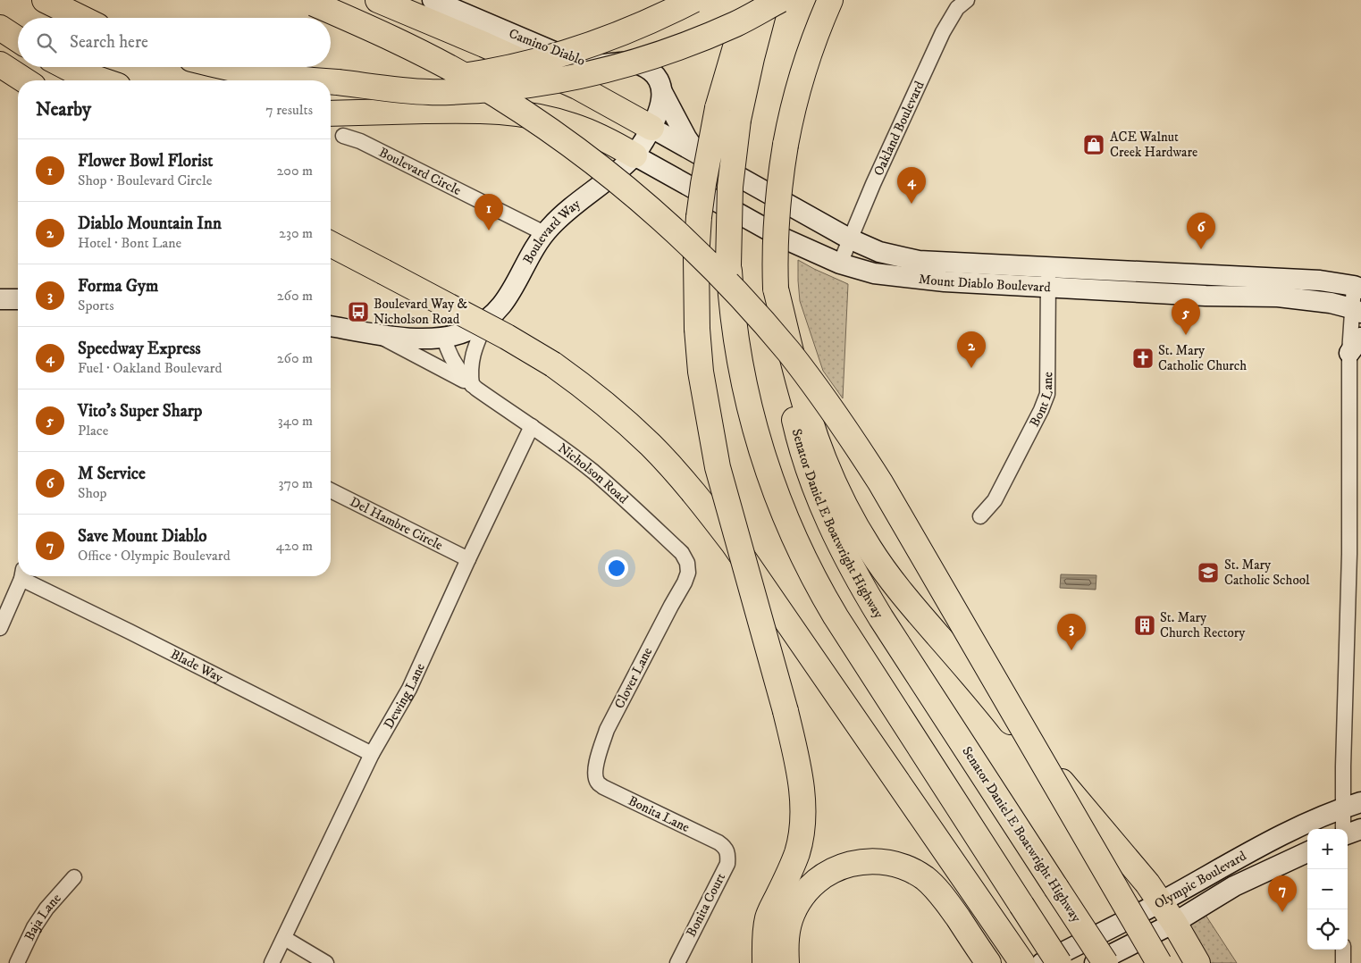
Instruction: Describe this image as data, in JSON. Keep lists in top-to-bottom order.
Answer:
{
  "streets": {
    "highway": ["Senator Daniel E Boatwright Highway"],
    "main road": [
      "Camino Diablo",
      "Boulevard Way",
      "Mount Diablo Boulevard",
      "Olympic Boulevard"
    ],
    "street": [
      "Oakland Boulevard",
      "Boulevard Circle",
      "Bont Lane",
      "Nicholson Road",
      "Del Hambre Circle",
      "Blade Way",
      "Clover Lane",
      "Dewing Lane",
      "Bonita Lane",
      "Bonita Court",
      "Baja Lane"
    ]
  },
  "crossings": [
    ["Camino Diablo", "Mount Diablo Boulevard"],
    ["Oakland Boulevard", "Mount Diablo Boulevard"],
    ["Boulevard Circle", "Boulevard Way"],
    ["Boulevard Way", "Mount Diablo Boulevard"],
    ["Boulevard Way", "Nicholson Road"],
    ["Mount Diablo Boulevard", "Bont Lane"],
    ["Nicholson Road", "Clover Lane"],
    ["Nicholson Road", "Dewing Lane"],
    ["Del Hambre Circle", "Dewing Lane"],
    ["Blade Way", "Dewing Lane"],
    ["Clover Lane", "Bonita Lane"],
    ["Bonita Lane", "Bonita Court"]
  ],
  "places": {
    "shop": ["ACE Walnut Creek Hardware"],
    "bus stop": ["Boulevard Way & Nicholson Road"],
    "church": ["St. Mary Catholic Church"],
    "school or university": ["St. Mary Catholic School"],
    "building": ["St. Mary Church Rectory"]
  },
  "page": {
    "search": "Search here",
    "heading": ["Nearby", "7 results"],
    "list": [
      {
        "mark": "1",
        "name": "Flower Bowl Florist",
        "note": "Shop · Boulevard Circle",
        "value": "200 m"
      },
      {
        "mark": "2",
        "name": "Diablo Mountain Inn",
        "note": "Hotel · Bont Lane",
        "value": "230 m"
      },
      {
        "mark": "3",
        "name": "Forma Gym",
        "note": "Sports",
        "value": "260 m"
      },
      {
        "mark": "4",
        "name": "Speedway Express",
        "note": "Fuel · Oakland Boulevard",
        "value": "260 m"
      },
      {
        "mark": "5",
        "name": "Vito's Super Sharp",
        "note": "Place",
        "value": "340 m"
      },
      {
        "mark": "6",
        "name": "M Service",
        "note": "Shop",
        "value": "370 m"
      },
      {
        "mark": "7",
        "name": "Save Mount Diablo",
        "note": "Office · Olympic Boulevard",
        "value": "420 m"
      }
    ],
    "pins": [
      "4",
      "1",
      "6",
      "5",
      "2",
      "3",
      "7"
    ],
    "map_buttons": ["+", "−"]
  }
}
